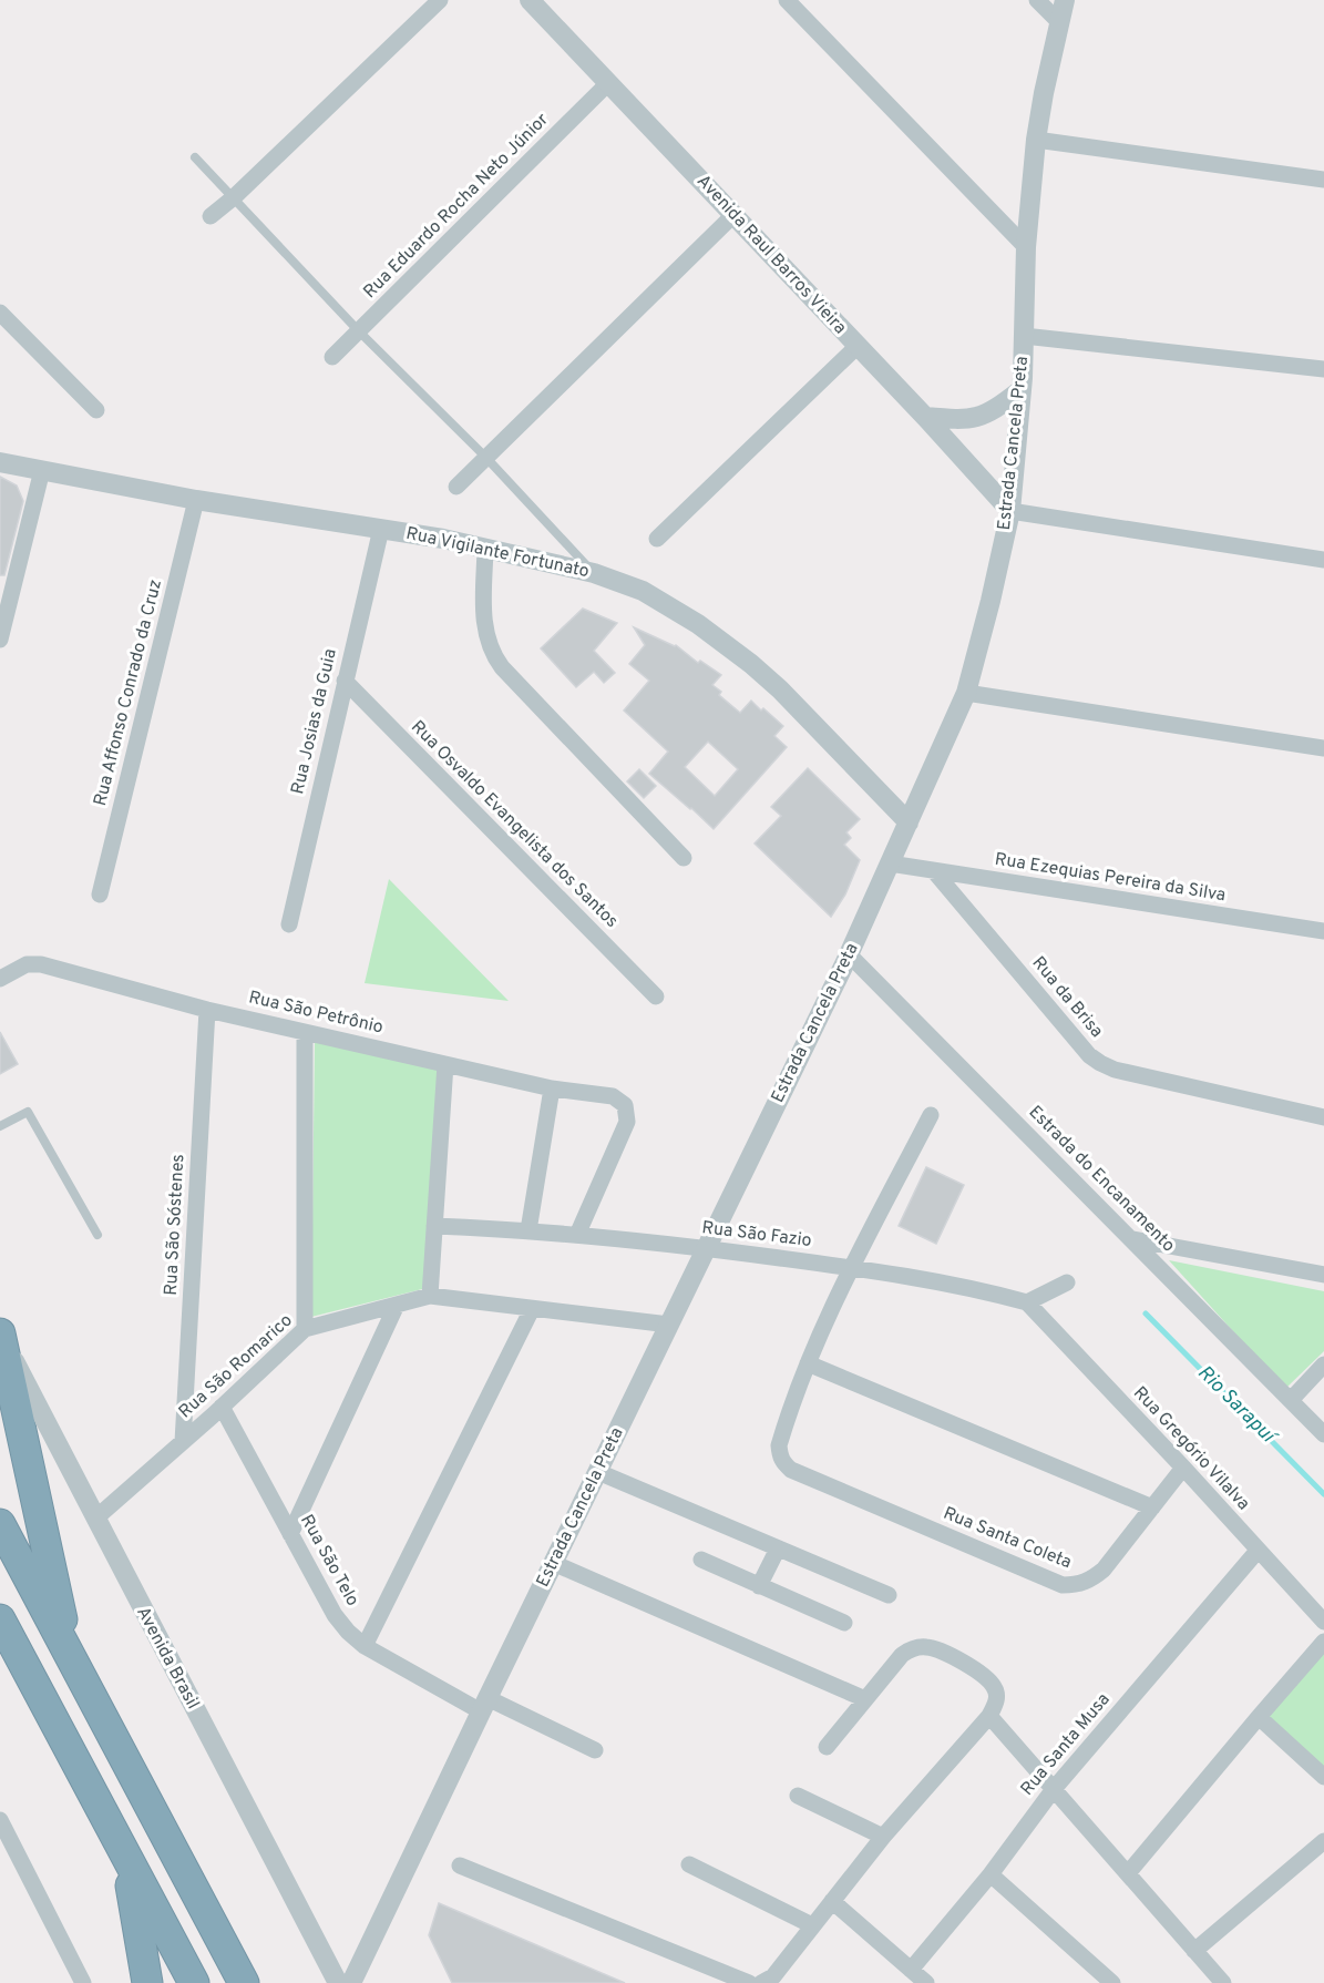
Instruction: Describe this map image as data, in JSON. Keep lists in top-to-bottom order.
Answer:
{
  "streets": {
    "street": [
      "Rua Eduardo Rocha Neto Júnior",
      "Avenida Raul Barros Vieira",
      "Estrada Cancela Preta",
      "Rua Vigilante Fortunato",
      "Rua Affonso Conrado da Cruz",
      "Rua Josias da Guia",
      "Rua Osvaldo Evangelista dos Santos",
      "Rua Ezequias Pereira da Silva",
      "Rua da Brisa",
      "Rua São Petrônio",
      "Estrada do Encanamento",
      "Rua São Sóstenes",
      "Rua São Fazio",
      "Rua São Romarico",
      "Rua Gregório Vilalva",
      "Rua Santa Coleta",
      "Rua São Telo",
      "Avenida Brasil",
      "Rua Santa Musa"
    ]
  },
  "crossings": [
    ["Rua Eduardo Rocha Neto Júnior", "Avenida Raul Barros Vieira"],
    ["Avenida Raul Barros Vieira", "Estrada Cancela Preta"],
    ["Estrada Cancela Preta", "Rua Vigilante Fortunato"],
    ["Estrada Cancela Preta", "Rua Ezequias Pereira da Silva"],
    ["Estrada Cancela Preta", "Estrada do Encanamento"],
    ["Estrada Cancela Preta", "Rua São Fazio"],
    ["Estrada Cancela Preta", "Rua São Romarico"],
    ["Estrada Cancela Preta", "Rua São Telo"],
    ["Rua Vigilante Fortunato", "Rua Affonso Conrado da Cruz"],
    ["Rua Vigilante Fortunato", "Rua Josias da Guia"],
    ["Rua Josias da Guia", "Rua Osvaldo Evangelista dos Santos"],
    ["Rua Ezequias Pereira da Silva", "Rua da Brisa"],
    ["Rua São Petrônio", "Rua São Sóstenes"],
    ["Rua São Petrônio", "Rua São Fazio"],
    ["Rua São Sóstenes", "Rua São Romarico"],
    ["Rua São Fazio", "Rua Gregório Vilalva"],
    ["Rua São Romarico", "Rua São Telo"],
    ["Rua São Romarico", "Avenida Brasil"],
    ["Rua Gregório Vilalva", "Rua Santa Coleta"],
    ["Rua Gregório Vilalva", "Rua Santa Musa"]
  ],
  "water": ["Rio Sarapuí"]
}
